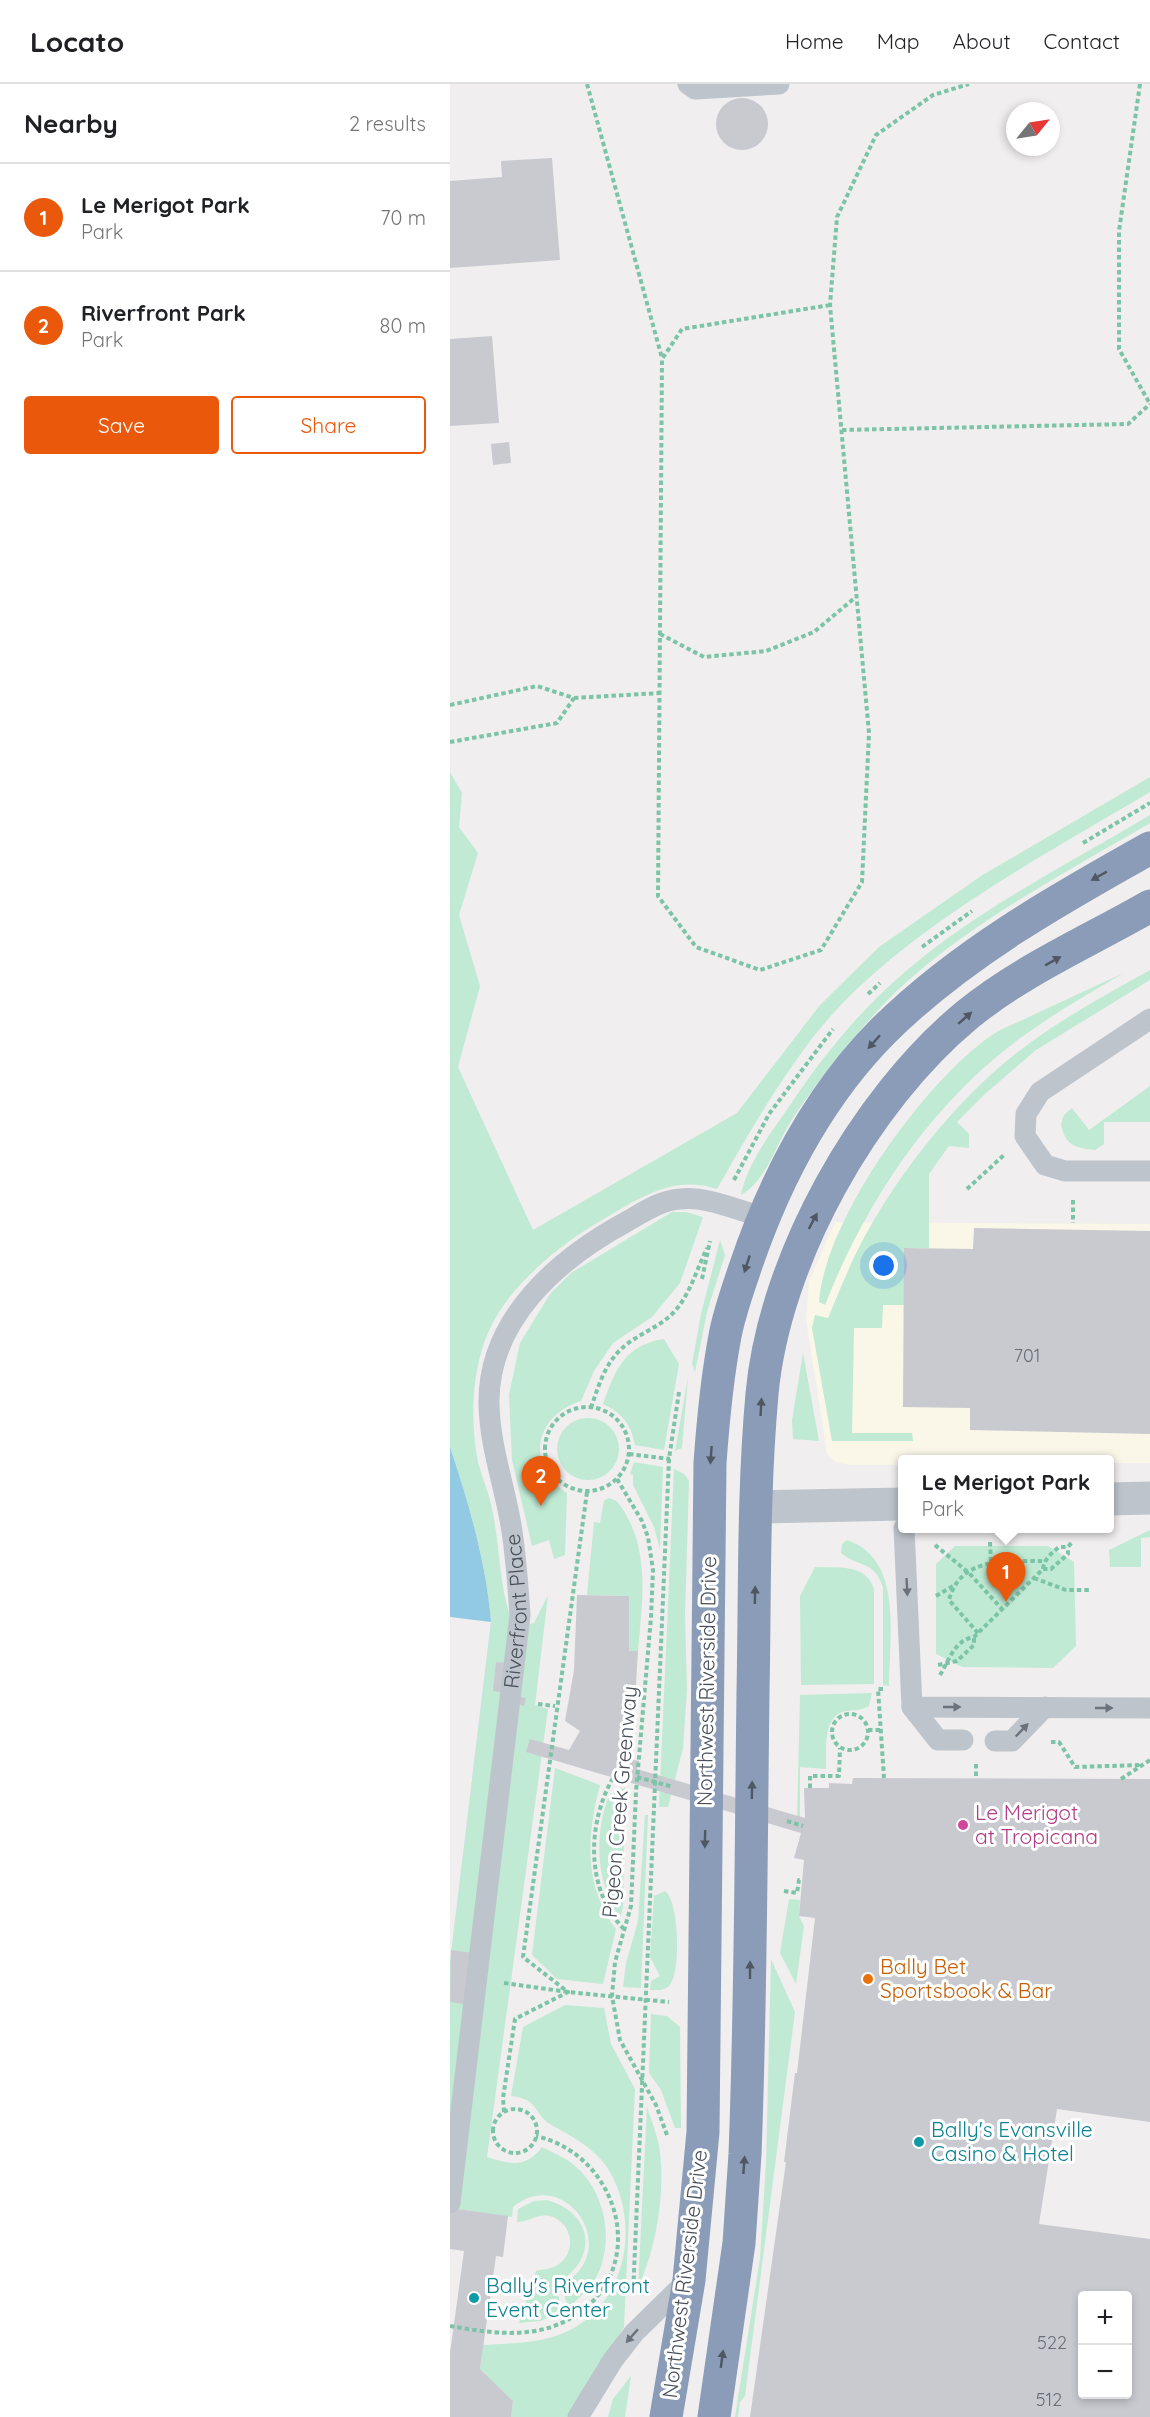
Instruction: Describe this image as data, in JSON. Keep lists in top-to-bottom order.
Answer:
{
  "streets": {
    "highway": ["Northwest Riverside Drive"],
    "lane": ["Riverfront Place"],
    "path": ["Pigeon Creek Greenway"]
  },
  "crossings": [
    ["Riverfront Place", "Northwest Riverside Drive"]
  ],
  "places": [
    "Le Merigot at Tropicana",
    "Bally Bet Sportsbook & Bar",
    "Bally's Evansville Casino & Hotel",
    "Bally's Riverfront Event Center"
  ],
  "house_numbers": ["701", "522", "512"],
  "north": "top right",
  "page": {
    "header": "Locato",
    "nav": [
      "Home",
      "Map",
      "About",
      "Contact"
    ],
    "heading": ["Nearby", "2 results"],
    "list": [
      {
        "mark": "1",
        "name": "Le Merigot Park",
        "note": "Park",
        "value": "70 m"
      },
      {
        "mark": "2",
        "name": "Riverfront Park",
        "note": "Park",
        "value": "80 m"
      }
    ],
    "buttons": ["Save", "Share"],
    "popup": ["Le Merigot Park", "Park"],
    "pins": ["2", "1"],
    "map_buttons": ["+", "−"]
  }
}
